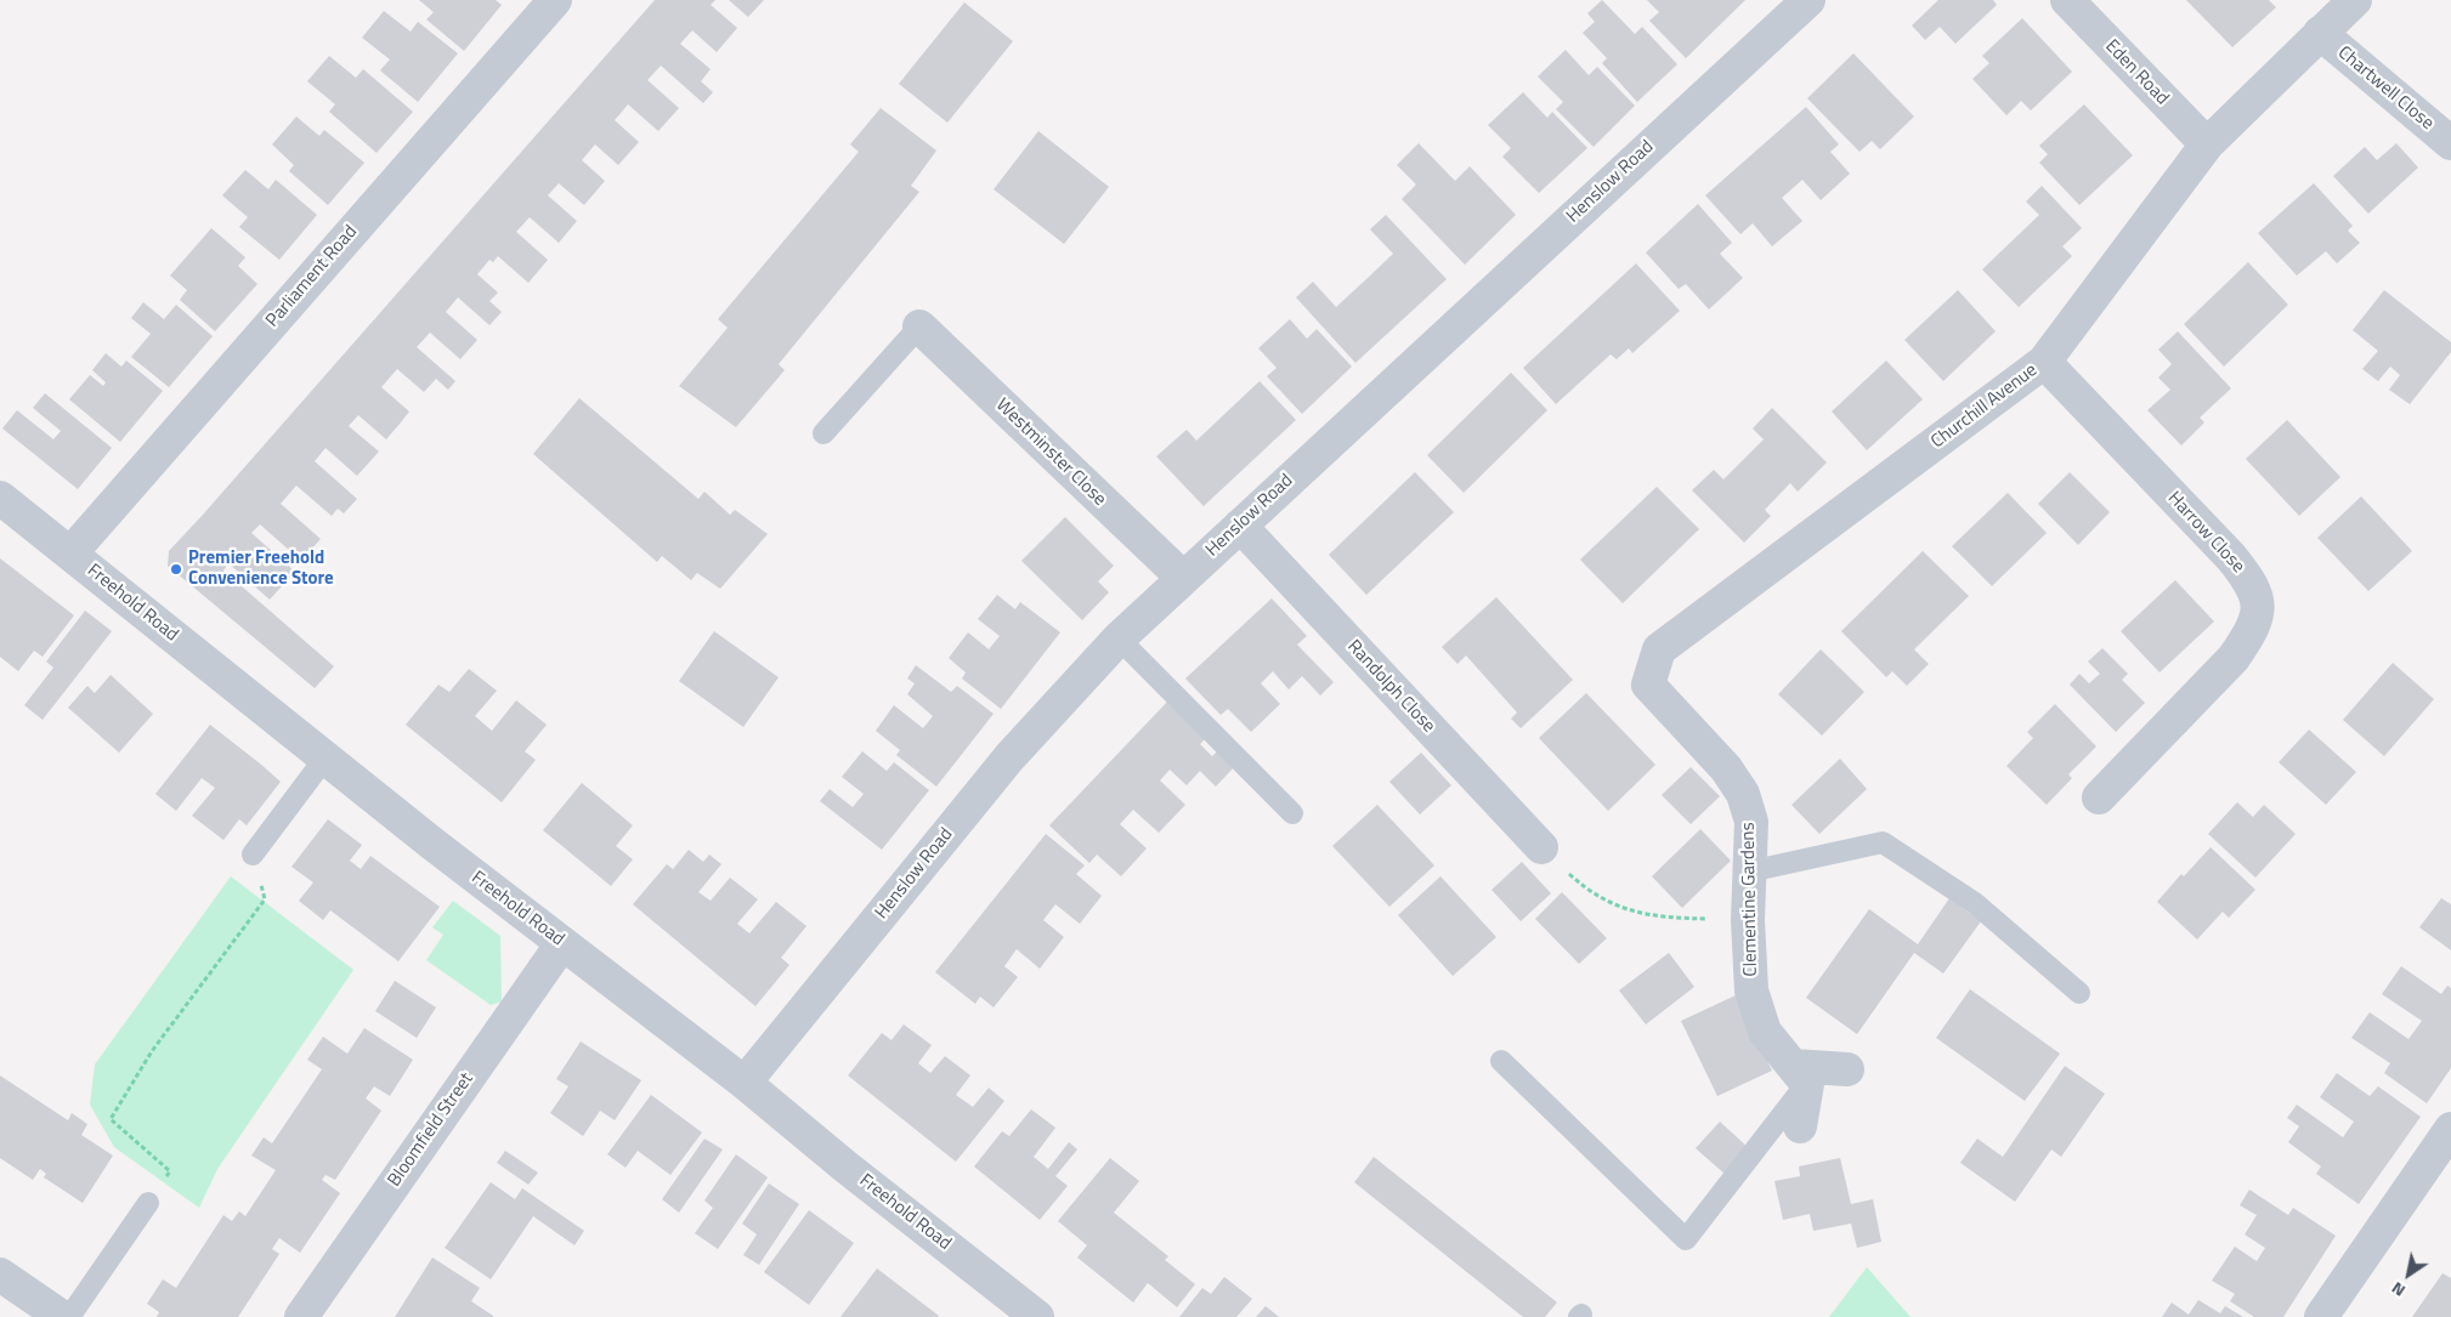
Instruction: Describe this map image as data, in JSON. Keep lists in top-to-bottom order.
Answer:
{
  "streets": {
    "street": [
      "Eden Road",
      "Chartwell Close",
      "Henslow Road",
      "Parliament Road",
      "Churchill Avenue",
      "Westminster Close",
      "Harrow Close",
      "Freehold Road",
      "Randolph Close",
      "Clementine Gardens",
      "Bloomfield Street"
    ]
  },
  "crossings": [
    ["Eden Road", "Churchill Avenue"],
    ["Chartwell Close", "Churchill Avenue"],
    ["Henslow Road", "Westminster Close"],
    ["Henslow Road", "Freehold Road"],
    ["Henslow Road", "Randolph Close"],
    ["Parliament Road", "Freehold Road"],
    ["Churchill Avenue", "Harrow Close"],
    ["Churchill Avenue", "Clementine Gardens"],
    ["Freehold Road", "Bloomfield Street"]
  ],
  "places": ["Premier Freehold Convenience Store"],
  "north": "bottom left"
}
